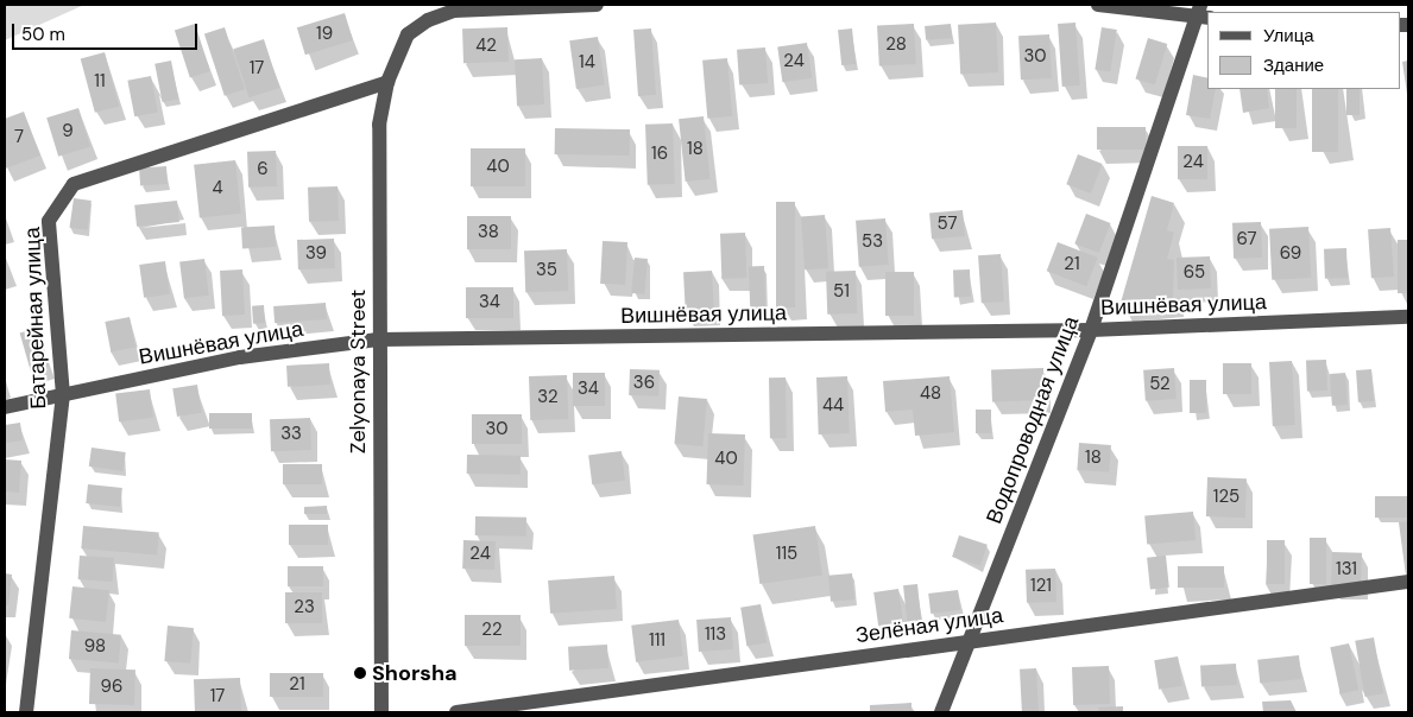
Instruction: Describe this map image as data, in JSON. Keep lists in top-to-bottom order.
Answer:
{
  "streets": {
    "street": [
      "Вишнёвая улица",
      "Батарейная улица",
      "Zelyonaya Street",
      "Водопроводная улица",
      "Зелёная улица"
    ]
  },
  "crossings": [
    ["Вишнёвая улица", "Батарейная улица"],
    ["Вишнёвая улица", "Zelyonaya Street"],
    ["Вишнёвая улица", "Водопроводная улица"],
    ["Батарейная улица", "Zelyonaya Street"],
    ["Водопроводная улица", "Зелёная улица"]
  ],
  "places": ["Shorsha"],
  "house_numbers": [
    "19",
    "28",
    "42",
    "30",
    "24",
    "14",
    "17",
    "11",
    "9",
    "7",
    "18",
    "16",
    "24",
    "40",
    "6",
    "4",
    "57",
    "38",
    "67",
    "53",
    "39",
    "69",
    "21",
    "35",
    "65",
    "51",
    "34",
    "36",
    "52",
    "34",
    "48",
    "32",
    "44",
    "30",
    "33",
    "18",
    "40",
    "125",
    "24",
    "115",
    "131",
    "121",
    "23",
    "22",
    "113",
    "111",
    "98",
    "21",
    "96",
    "17"
  ],
  "legend": ["Улица", "Здание"],
  "scale_bar": "50 m"
}
